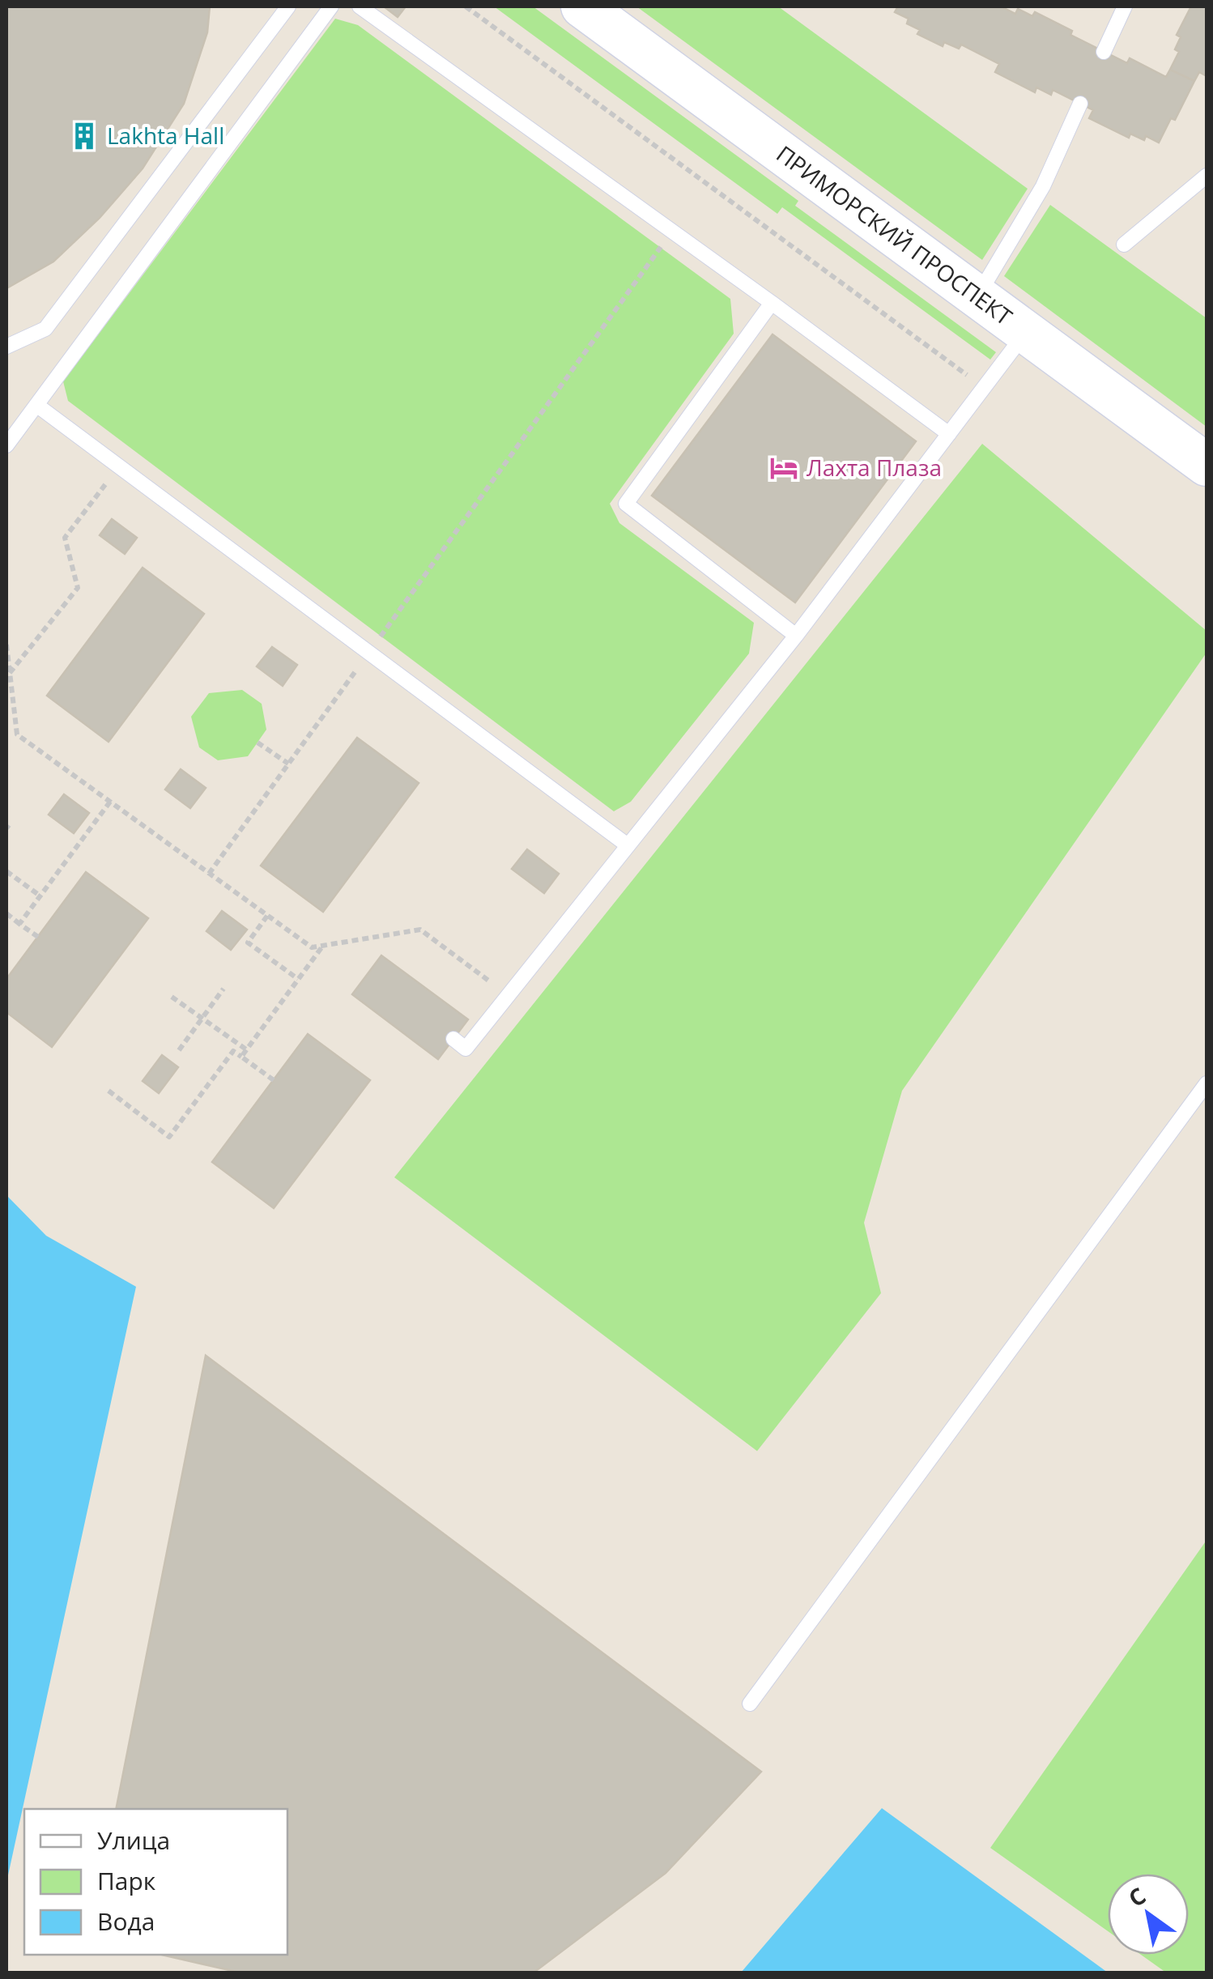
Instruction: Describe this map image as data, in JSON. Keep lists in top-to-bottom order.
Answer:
{
  "streets": {
    "street": ["ПРИМОРСКИЙ ПРОСПЕКТ"]
  },
  "places": {
    "building": ["Lakhta Hall"],
    "hotel": ["Лахта Плаза"]
  },
  "legend": ["Улица", "Парк", "Вода"],
  "north": "top left"
}
